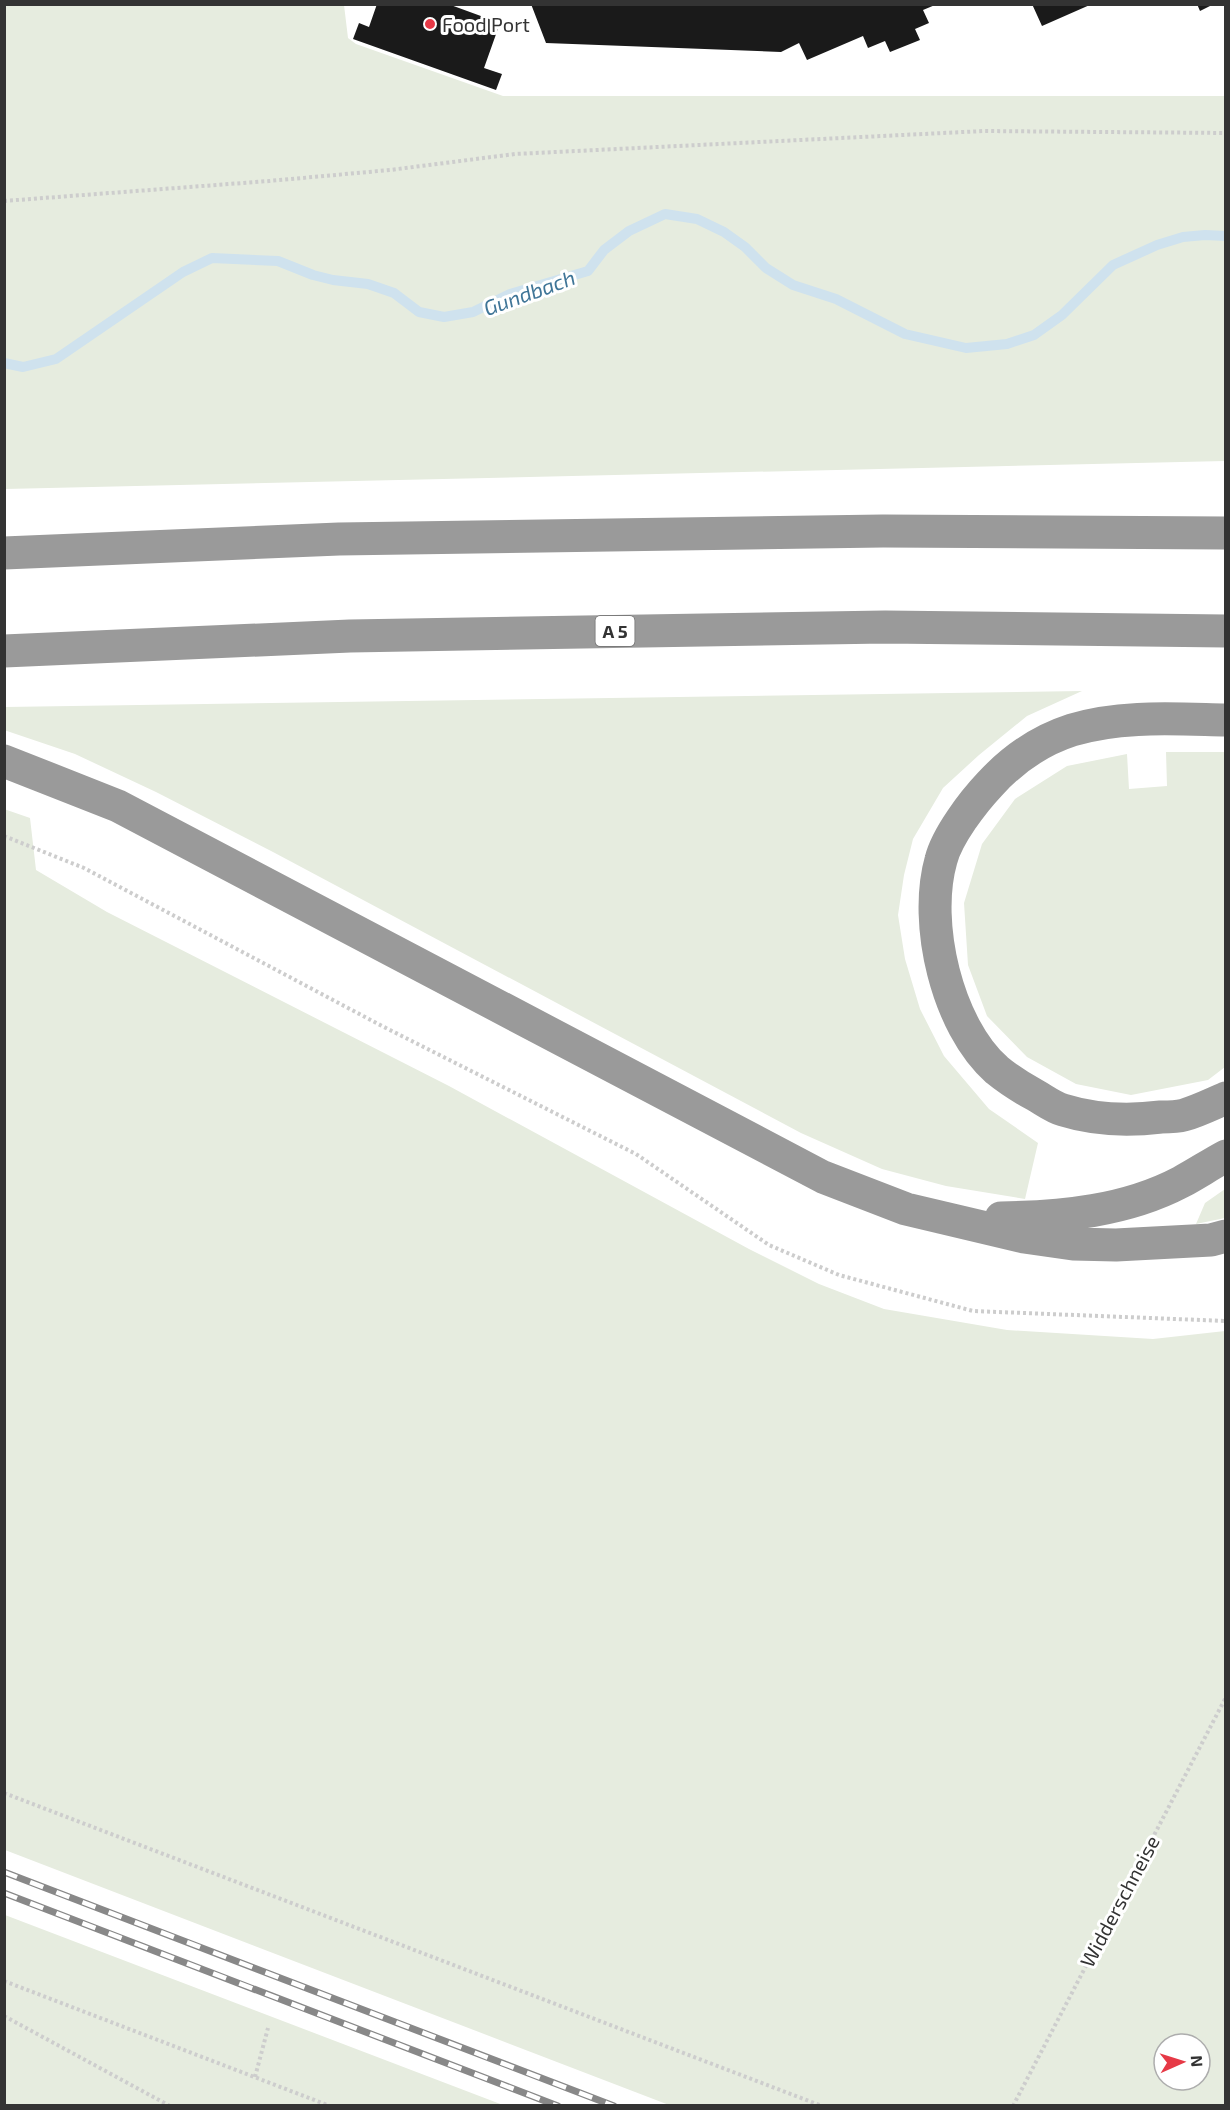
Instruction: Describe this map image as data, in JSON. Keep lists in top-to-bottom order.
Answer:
{
  "streets": {
    "highway": ["A 5"],
    "path": ["Widderschneise"]
  },
  "water": ["Gundbach"],
  "places": ["Food Port"],
  "north": "right"
}
